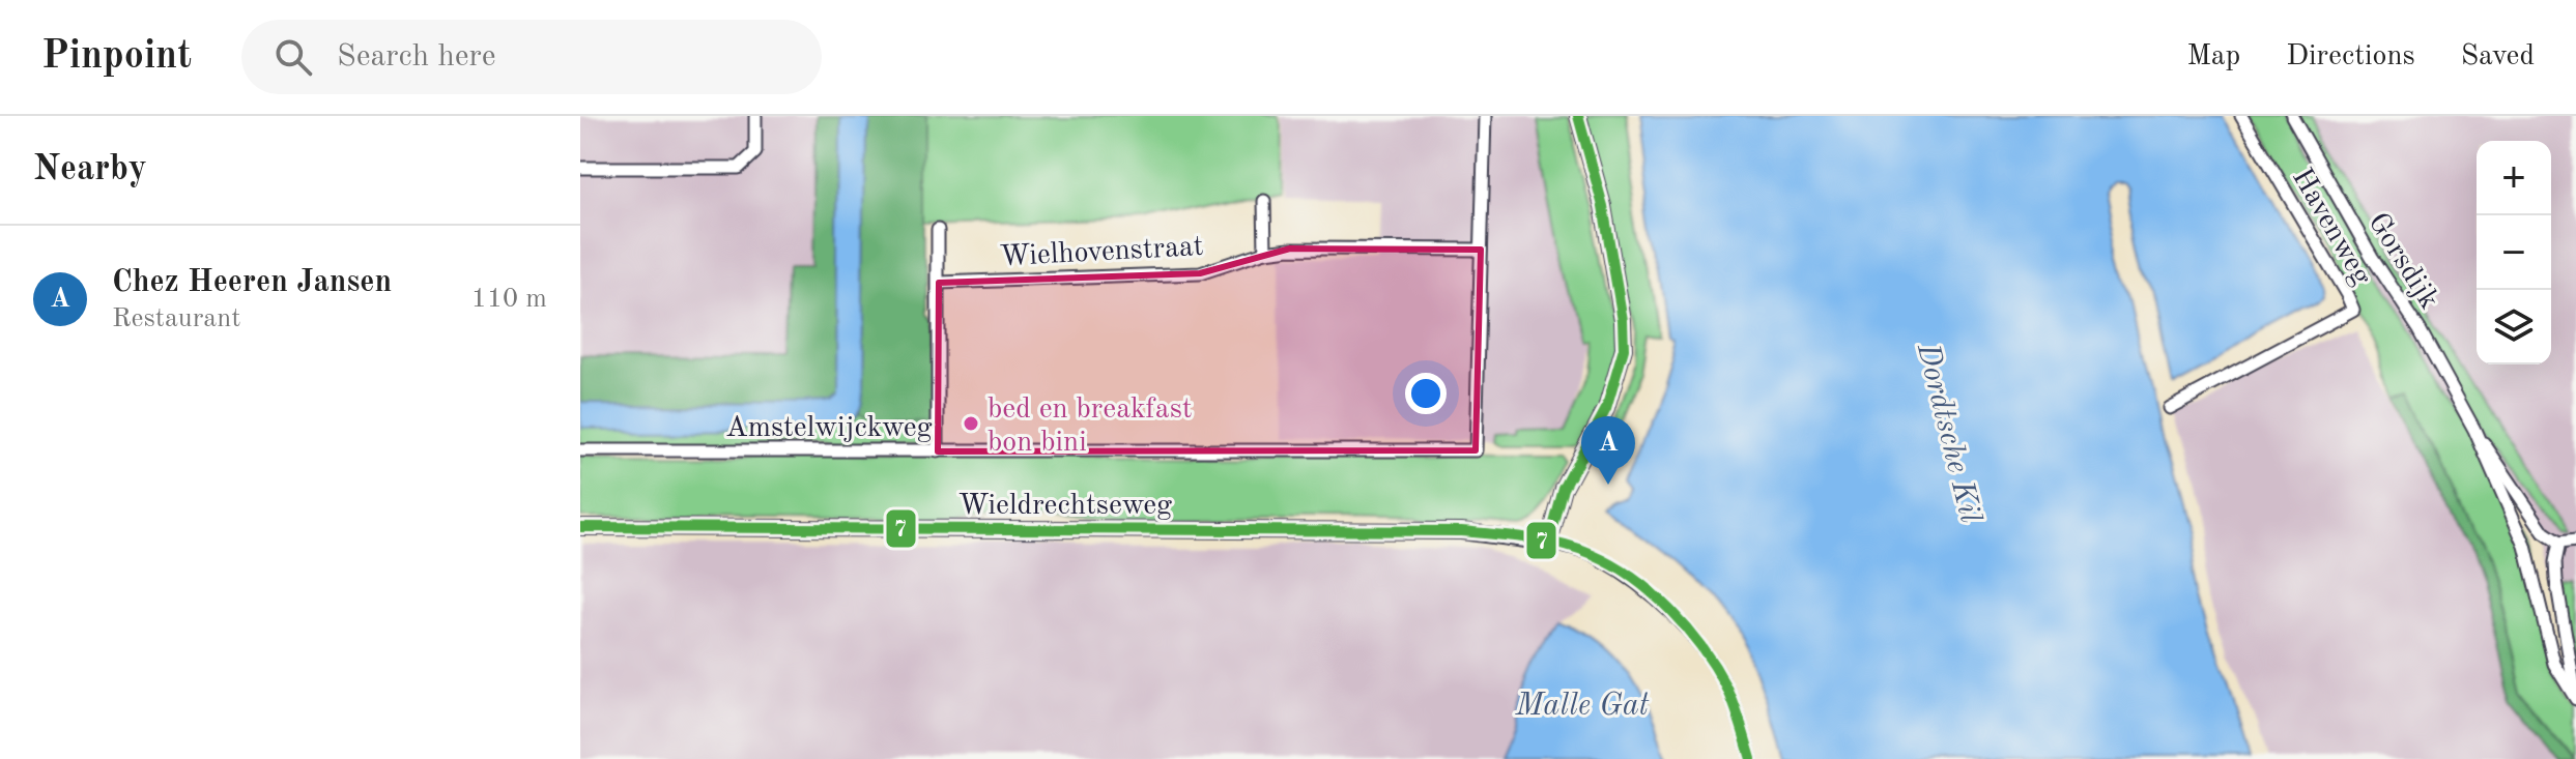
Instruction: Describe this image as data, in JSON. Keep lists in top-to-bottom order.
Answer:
{
  "streets": {
    "street": [
      "Havenweg",
      "Wielhovenstraat",
      "Gorsdijk",
      "Amstelwijckweg",
      "Wieldrechtseweg"
    ]
  },
  "crossings": [
    ["Wielhovenstraat", "Amstelwijckweg"]
  ],
  "water": ["Dordtsche Kil", "Malle Gat"],
  "places": ["bed en breakfast bon bini"],
  "lines": ["transit line 7"],
  "page": {
    "header": "Pinpoint",
    "search": "Search here",
    "nav": ["Map", "Directions", "Saved"],
    "heading": "Nearby",
    "map_buttons": ["+", "−"],
    "list": [
      {
        "mark": "A",
        "name": "Chez Heeren Jansen",
        "note": "Restaurant",
        "value": "110 m"
      }
    ],
    "pins": "A"
  }
}
